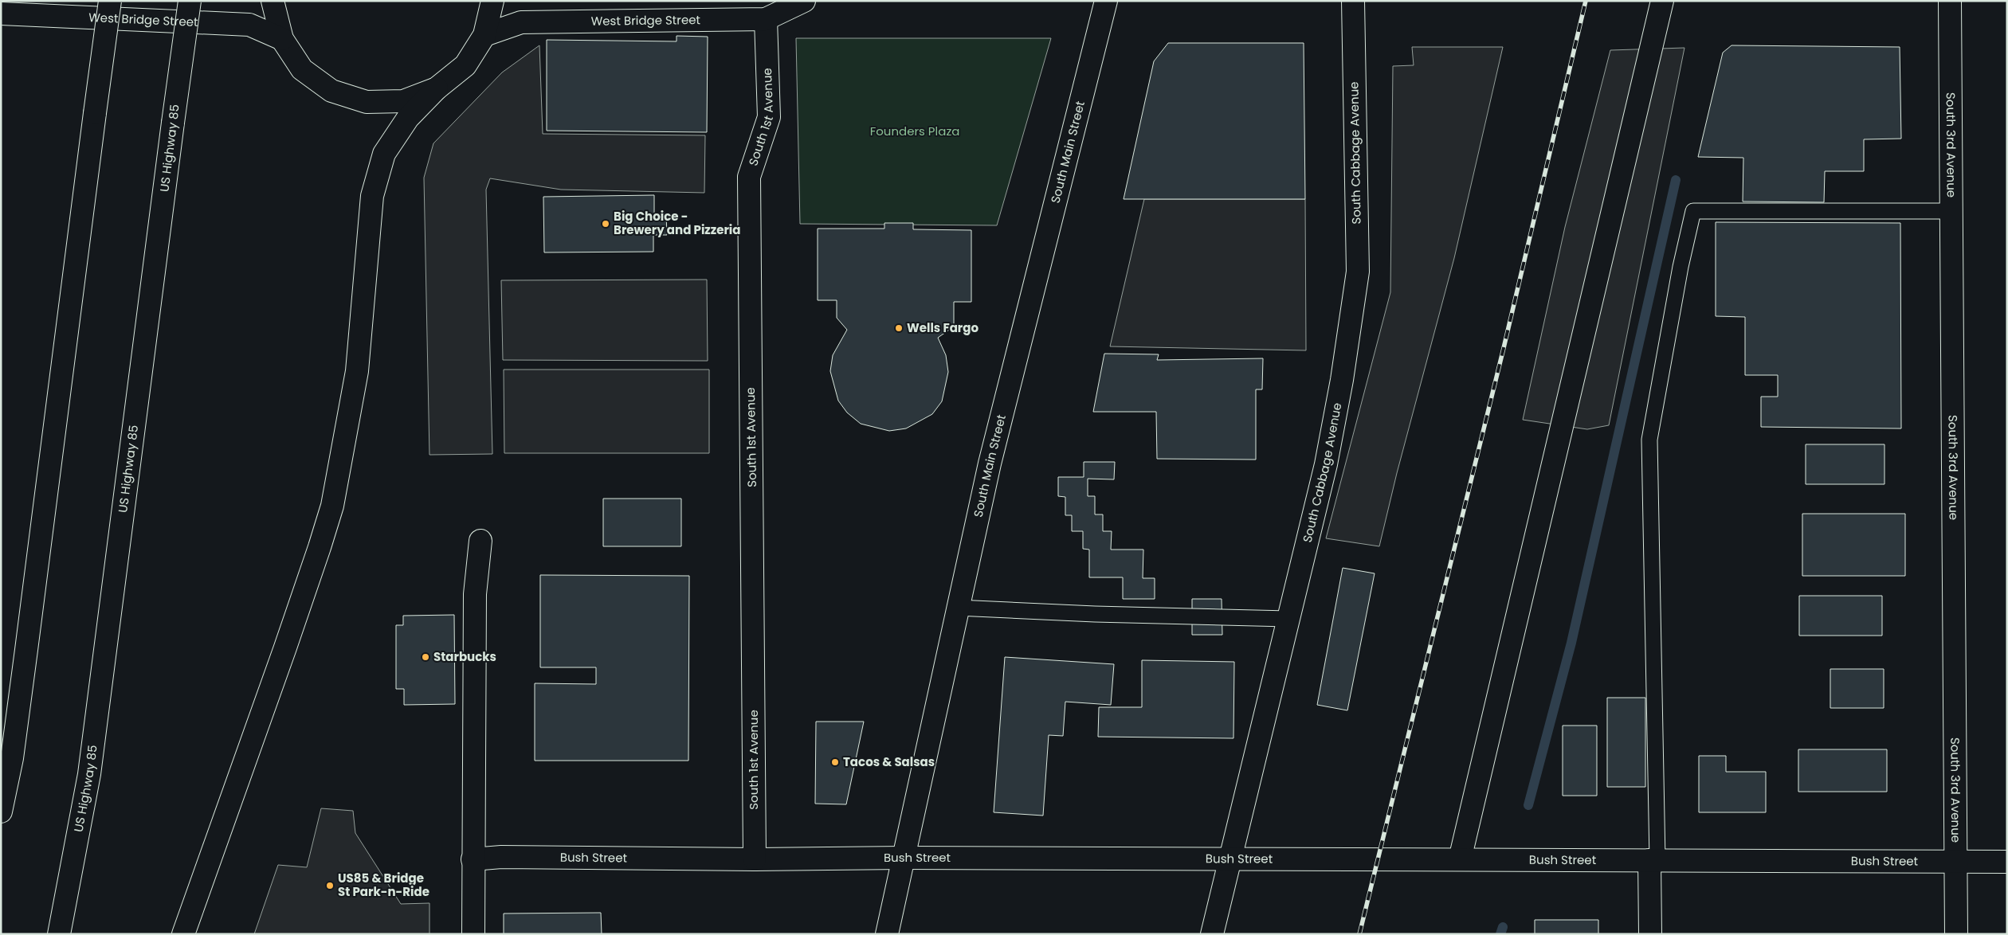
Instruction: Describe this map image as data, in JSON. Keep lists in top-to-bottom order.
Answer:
{
  "streets": {
    "main road": [
      "West Bridge Street",
      "South 1st Avenue",
      "South 3rd Avenue",
      "US Highway 85",
      "South Main Street",
      "South Cabbage Avenue",
      "Bush Street"
    ]
  },
  "crossings": [
    ["West Bridge Street", "South 1st Avenue"],
    ["South 1st Avenue", "Bush Street"],
    ["South 3rd Avenue", "Bush Street"],
    ["South Main Street", "Bush Street"],
    ["South Cabbage Avenue", "Bush Street"]
  ],
  "parks": ["Founders Plaza"],
  "places": [
    "Big Choice - Brewery and Pizzeria",
    "Wells Fargo",
    "Starbucks",
    "Tacos & Salsas",
    "US85 & Bridge St Park-n-Ride"
  ]
}
